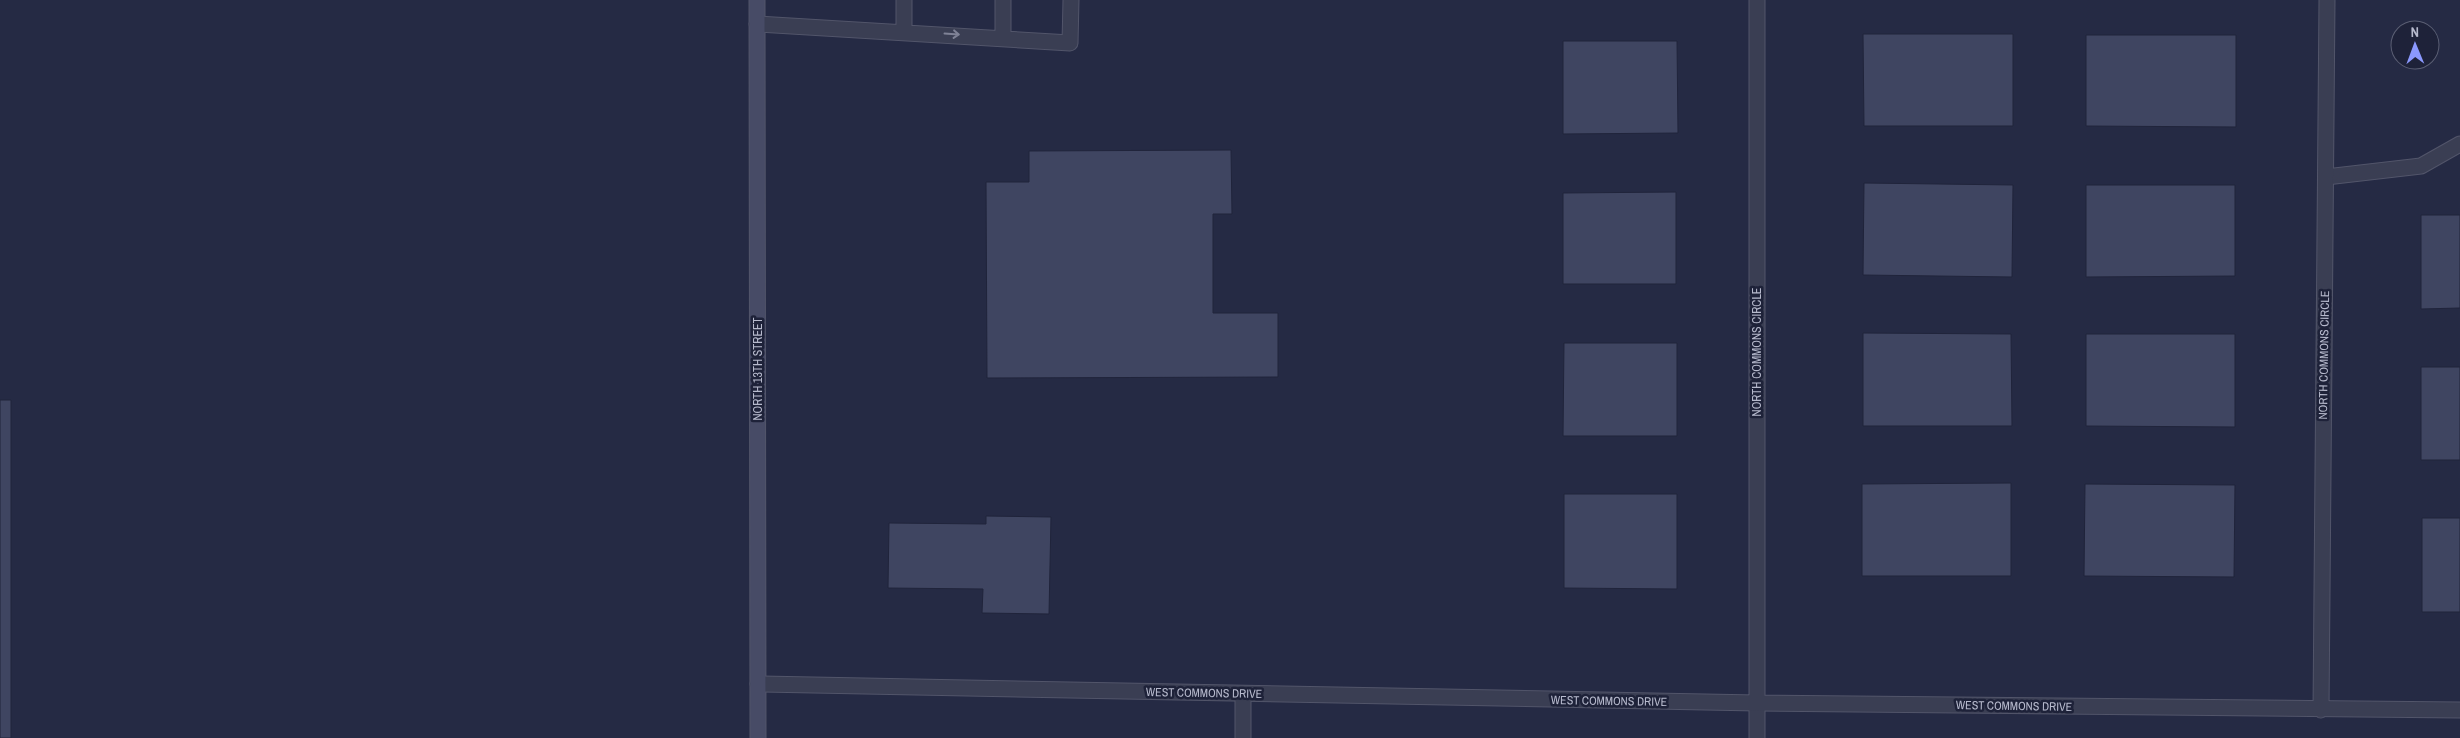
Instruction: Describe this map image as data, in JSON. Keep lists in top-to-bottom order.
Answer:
{
  "streets": {
    "main road": ["NORTH 13TH STREET"],
    "street": ["NORTH COMMONS CIRCLE", "WEST COMMONS DRIVE"]
  },
  "crossings": [
    ["NORTH COMMONS CIRCLE", "WEST COMMONS DRIVE"],
    ["NORTH 13TH STREET", "WEST COMMONS DRIVE"]
  ],
  "north": "top"
}
